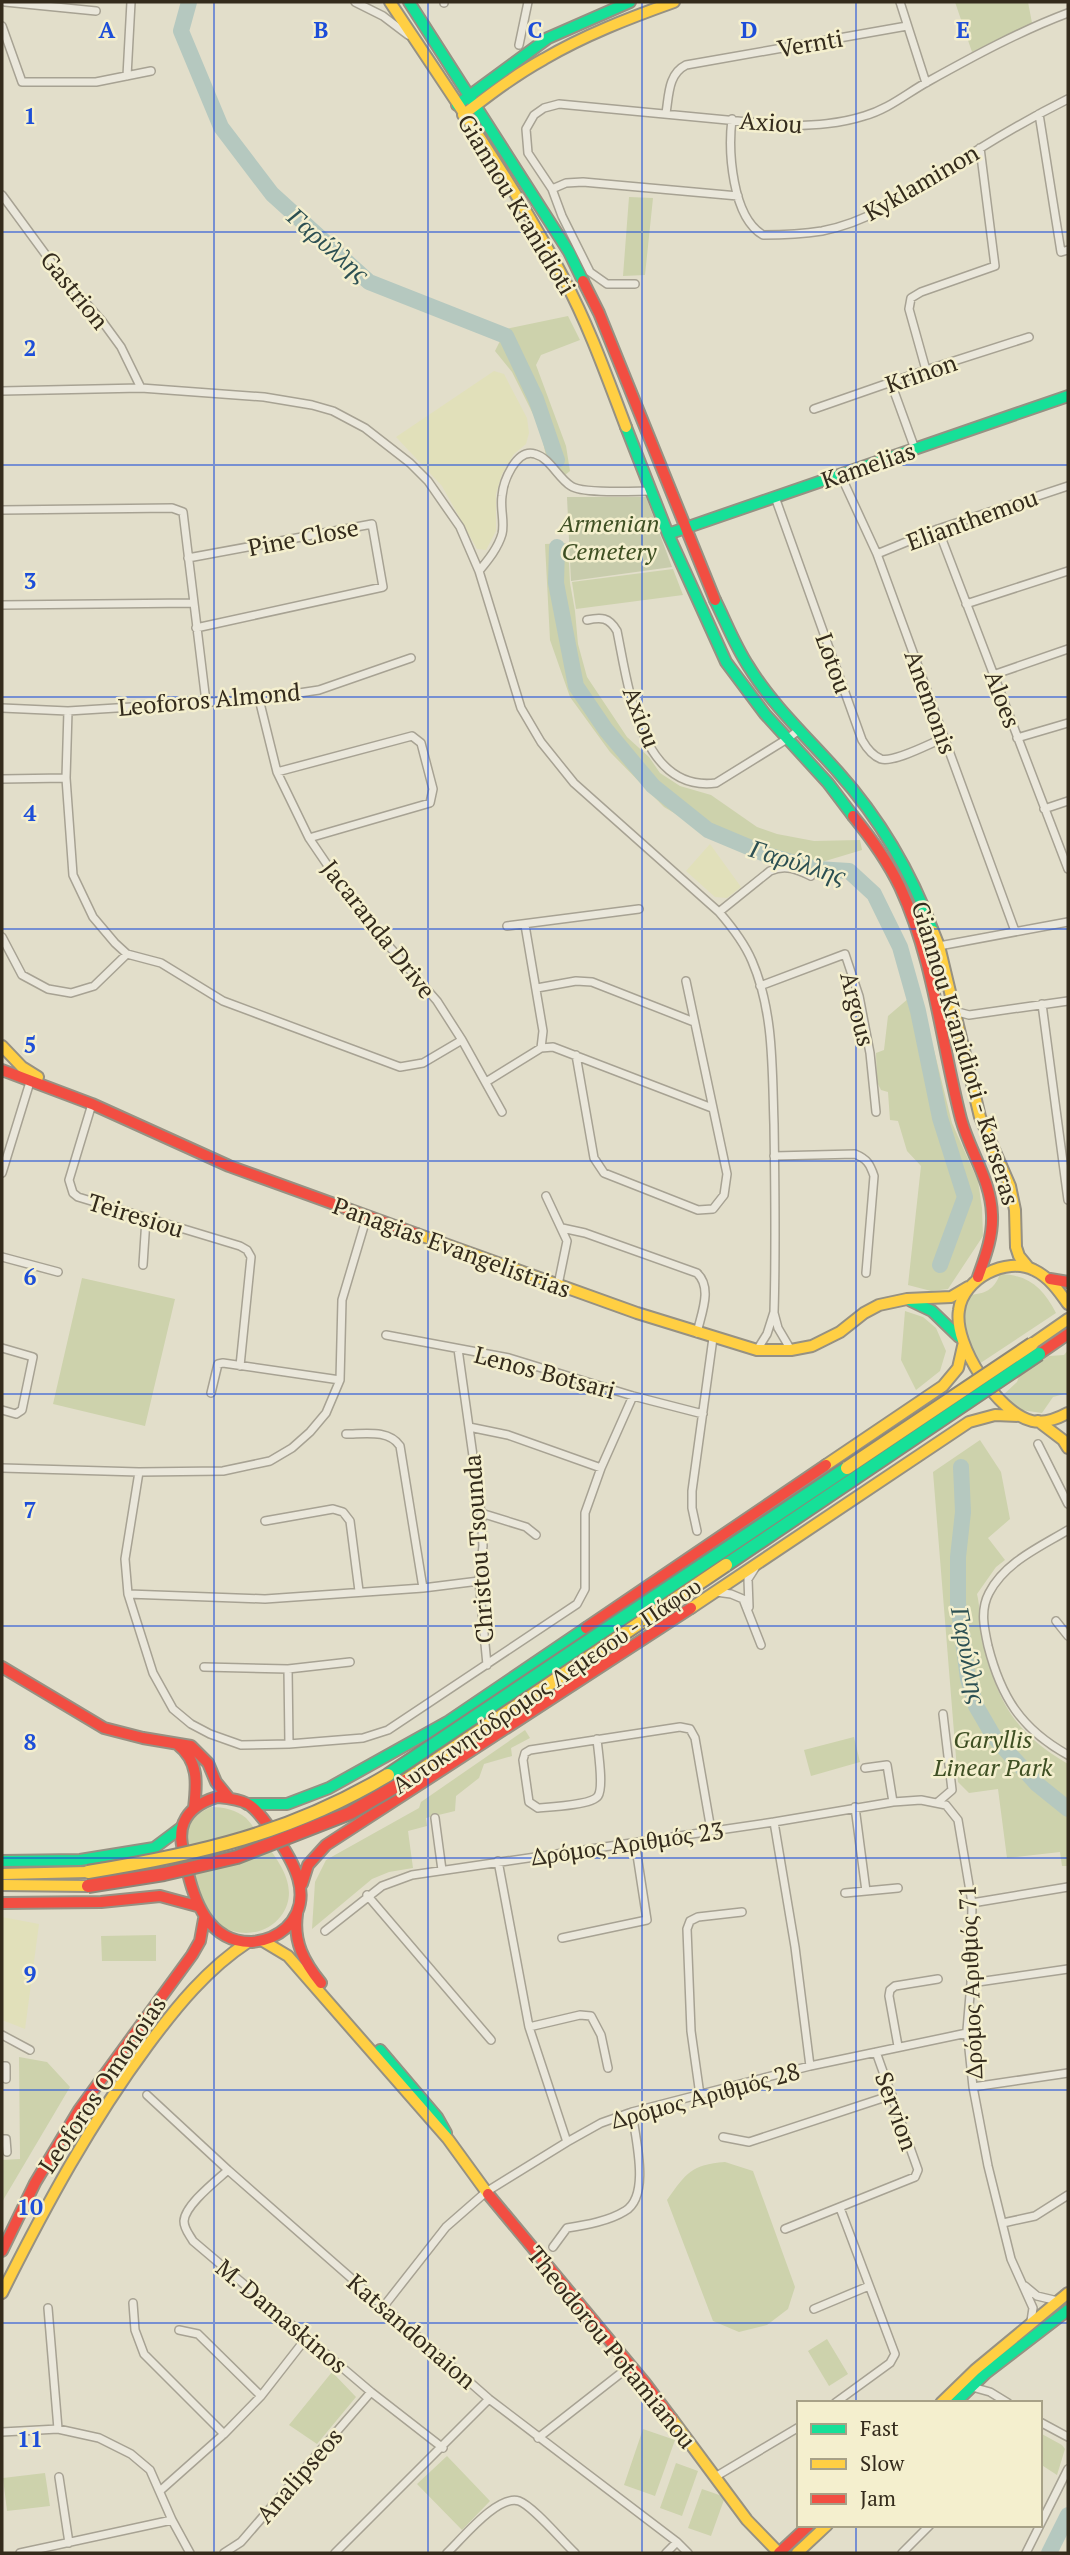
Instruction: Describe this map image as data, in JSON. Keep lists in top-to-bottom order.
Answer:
{
  "streets": {
    "main road": [
      "Giannou Kranidioti",
      "Kamelias",
      "Giannou Kranidioti - Karseras",
      "Panagias Evangelistrias",
      "Αυτοκινητόδρομος Λεμεσού - Πάφου",
      "Leoforos Omonoias",
      "Theodorou Potamianou"
    ],
    "street": [
      "Vernti",
      "Axiou",
      "Kyklaminon",
      "Gastrion",
      "Krinon",
      "Elianthemou",
      "Pine Close",
      "Lotou",
      "Leoforos Almond",
      "Aloes",
      "Anemonis",
      "Jacaranda Drive",
      "Argous",
      "Teiresiou",
      "Lenos Botsari",
      "Christou Tsounda",
      "Δρόμος Αριθμός 23",
      "Δρόμος Αριθμός 71",
      "Δρόμος Αριθμός 28",
      "Servion",
      "M. Damaskinos",
      "Katsandonaion",
      "Analipseos"
    ]
  },
  "crossings": [
    ["Vernti", "Axiou"],
    ["Axiou", "Kyklaminon"],
    ["Axiou", "Giannou Kranidioti - Karseras"],
    ["Giannou Kranidioti", "Kamelias"],
    ["Giannou Kranidioti", "Giannou Kranidioti - Karseras"],
    ["Kamelias", "Lotou"],
    ["Kamelias", "Anemonis"],
    ["Kamelias", "Giannou Kranidioti - Karseras"],
    ["Elianthemou", "Aloes"],
    ["Elianthemou", "Anemonis"],
    ["Lotou", "Anemonis"],
    ["Leoforos Almond", "Jacaranda Drive"],
    ["Teiresiou", "Panagias Evangelistrias"],
    ["Lenos Botsari", "Christou Tsounda"],
    ["Δρόμος Αριθμός 23", "Δρόμος Αριθμός 71"],
    ["Δρόμος Αριθμός 71", "Δρόμος Αριθμός 28"],
    ["Leoforos Omonoias", "Theodorou Potamianou"],
    ["Δρόμος Αριθμός 28", "Servion"],
    ["Δρόμος Αριθμός 28", "Katsandonaion"],
    ["Δρόμος Αριθμός 28", "Theodorou Potamianou"],
    ["M. Damaskinos", "Katsandonaion"],
    ["M. Damaskinos", "Analipseos"]
  ],
  "water": ["Γαρύλλης"],
  "parks": ["Armenian Cemetery", "Garyllis Linear Park"],
  "legend": ["Fast", "Slow", "Jam"],
  "grid": {
    "columns": [
      "A",
      "B",
      "C",
      "D",
      "E"
    ],
    "rows": [
      "1",
      "2",
      "3",
      "4",
      "5",
      "6",
      "7",
      "8",
      "9",
      "10",
      "11"
    ]
  }
}
